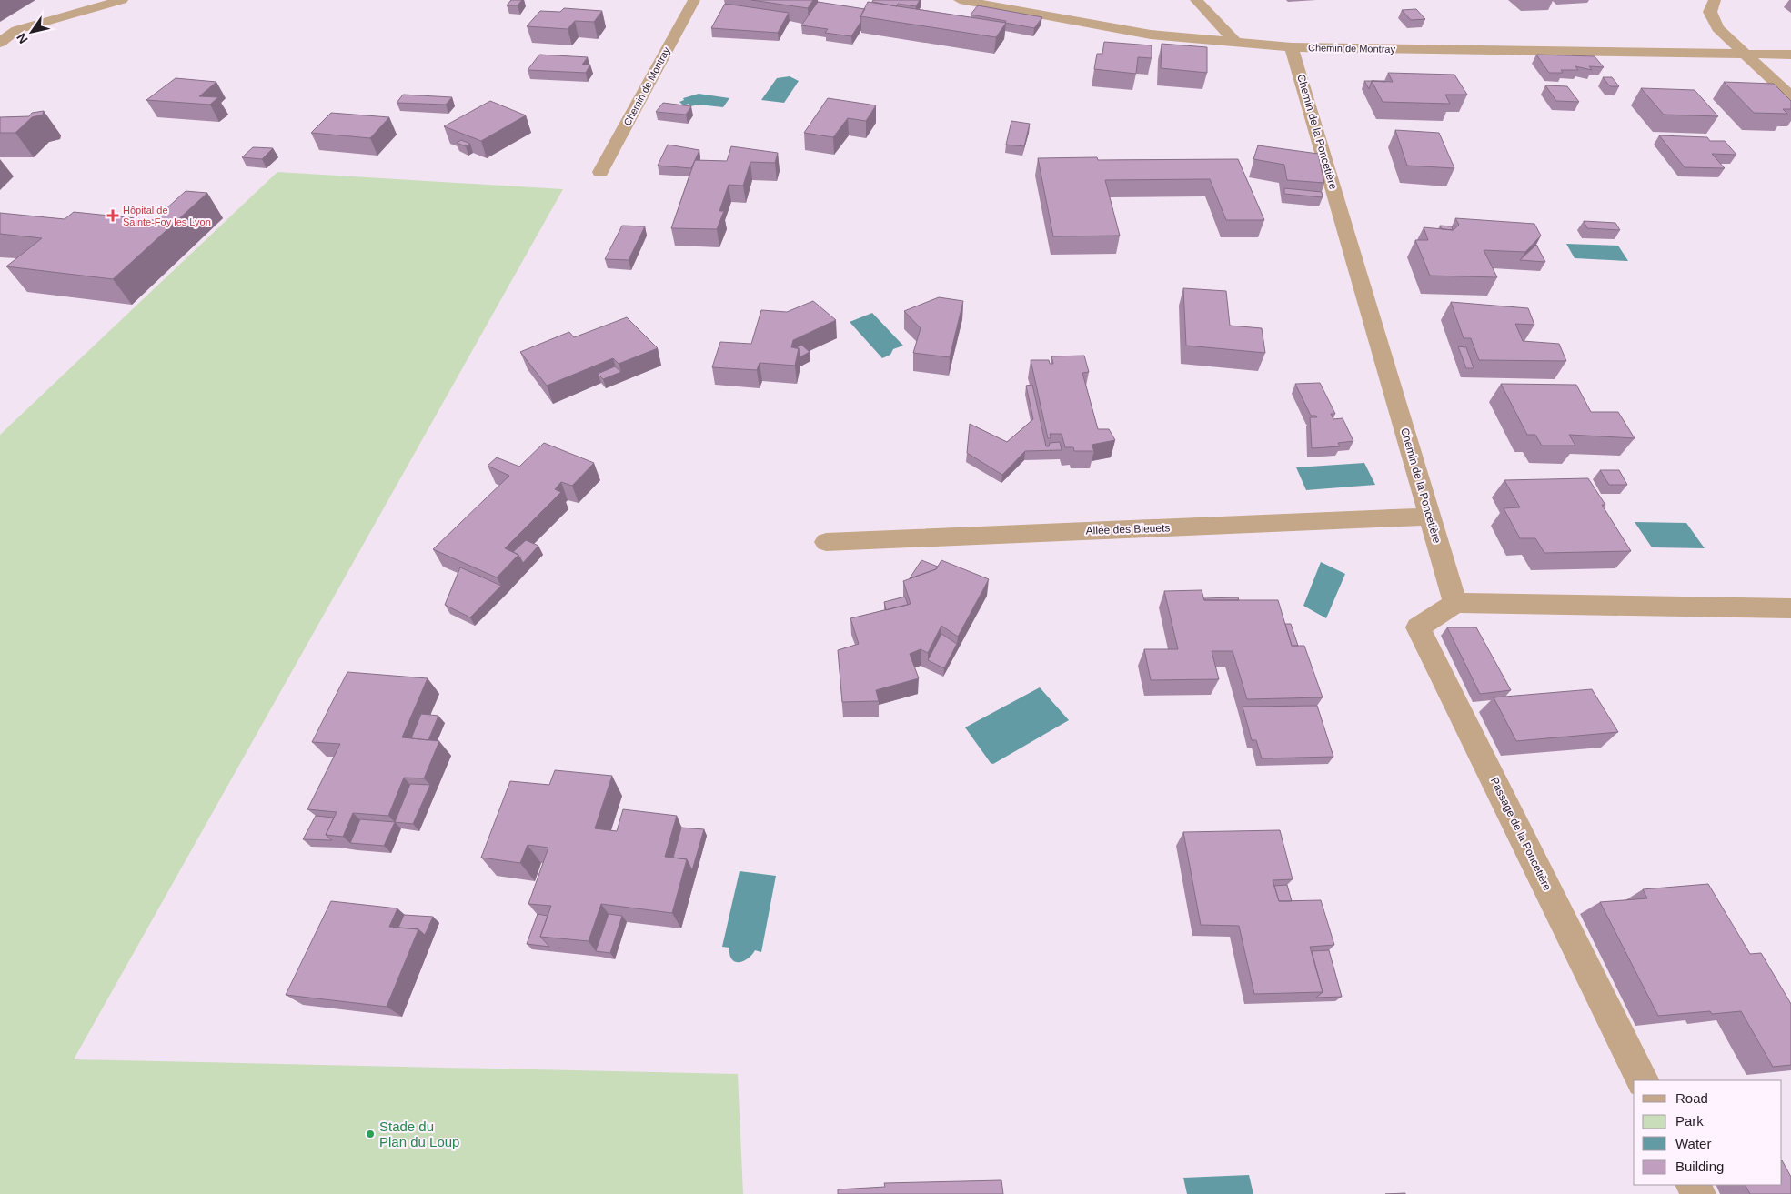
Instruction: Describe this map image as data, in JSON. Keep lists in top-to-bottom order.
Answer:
{
  "streets": {
    "street": [
      "Chemin de Montray",
      "Chemin de la Poncetière",
      "Allée des Bleuets",
      "Passage de la Poncetière"
    ]
  },
  "crossings": [
    ["Chemin de Montray", "Chemin de la Poncetière"],
    ["Chemin de la Poncetière", "Allée des Bleuets"],
    ["Chemin de la Poncetière", "Passage de la Poncetière"]
  ],
  "places": {
    "health": ["Hôpital de Sainte-Foy les Lyon"],
    "other": ["Stade du Plan du Loup"]
  },
  "legend": [
    "Road",
    "Park",
    "Water",
    "Building"
  ],
  "north": "bottom left"
}
